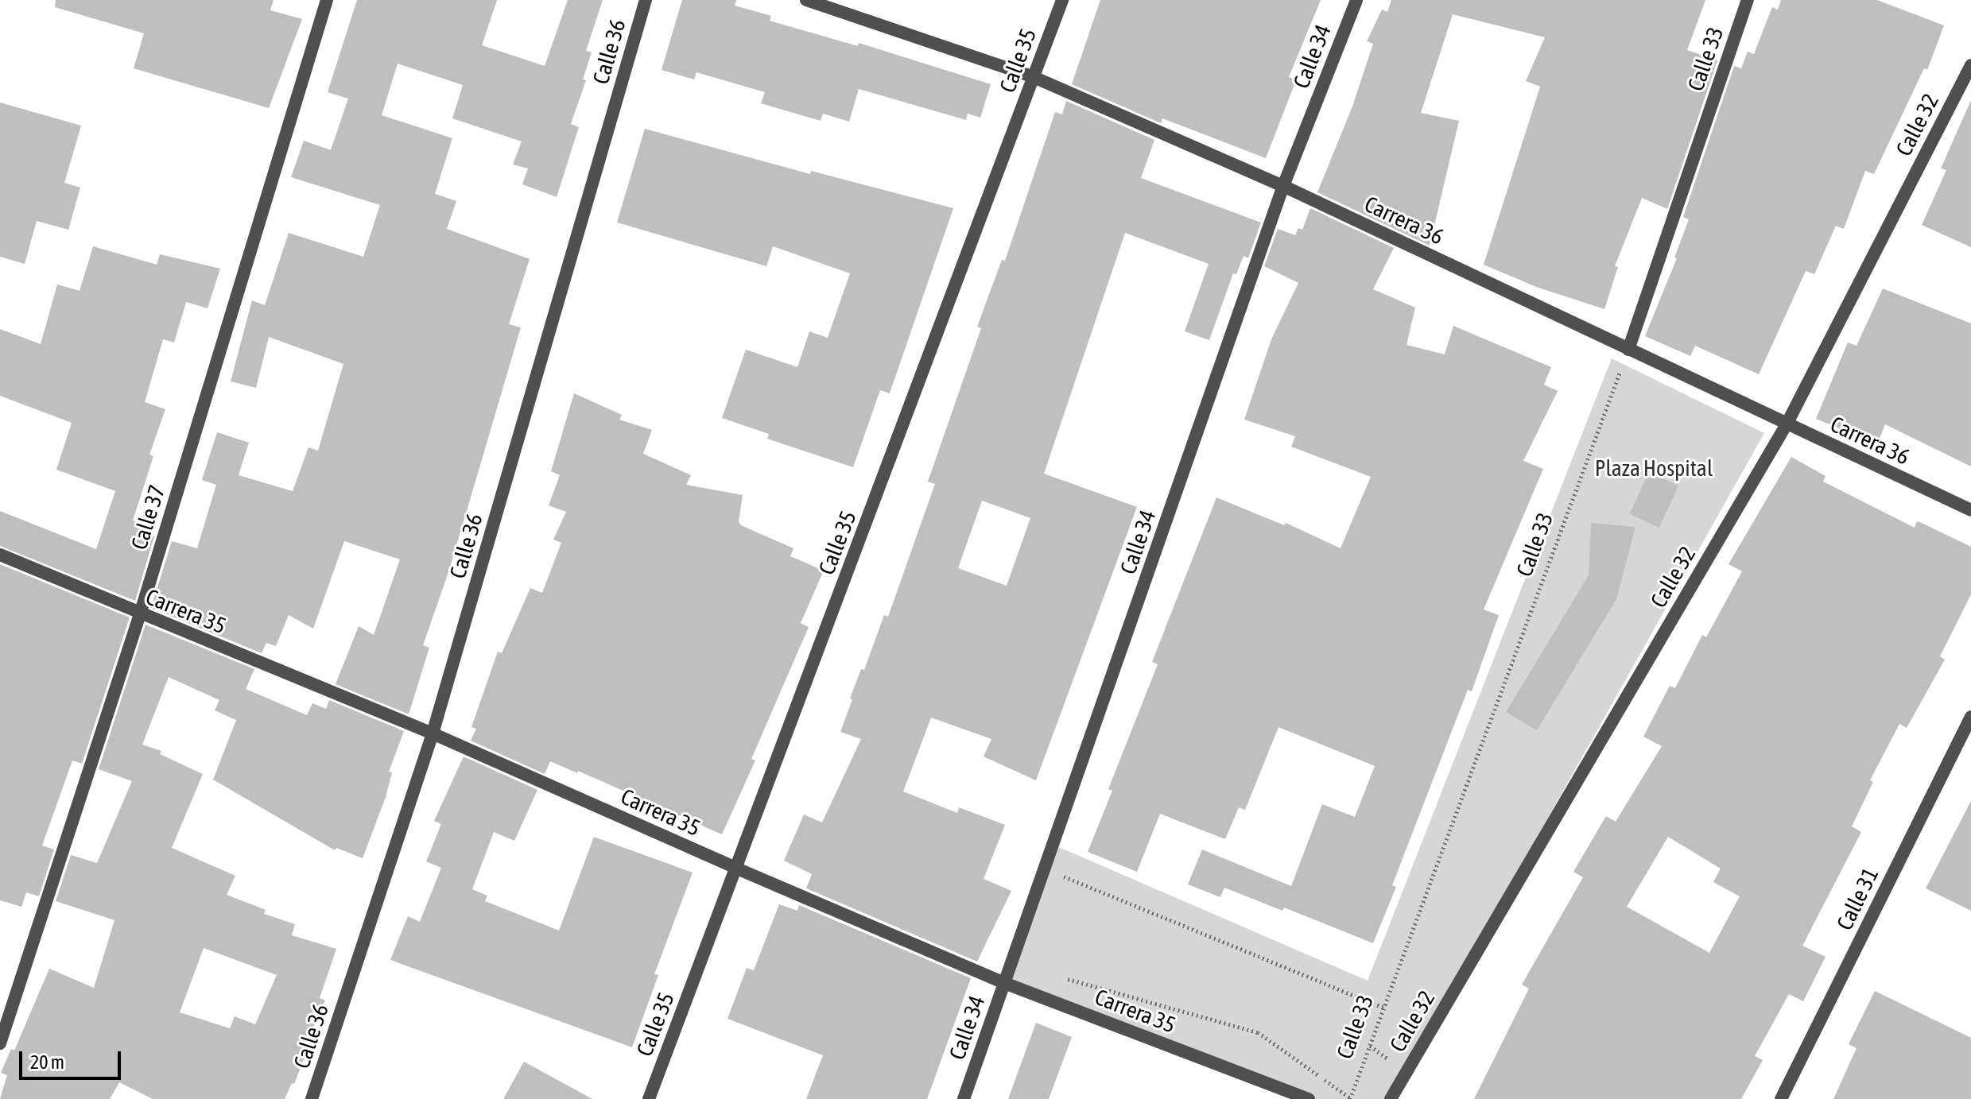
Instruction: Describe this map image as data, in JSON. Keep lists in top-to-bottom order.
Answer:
{
  "streets": {
    "street": [
      "Calle 36",
      "Calle 34",
      "Calle 33",
      "Calle 35",
      "Calle 32",
      "Carrera 36",
      "Calle 37",
      "Carrera 35",
      "Calle 31"
    ]
  },
  "crossings": [
    ["Calle 36", "Carrera 35"],
    ["Calle 34", "Carrera 36"],
    ["Calle 34", "Carrera 35"],
    ["Calle 33", "Carrera 36"],
    ["Calle 35", "Carrera 36"],
    ["Calle 35", "Carrera 35"],
    ["Calle 32", "Carrera 36"],
    ["Calle 37", "Carrera 35"]
  ],
  "parks": ["Plaza Hospital"],
  "scale_bar": "20 m"
}
